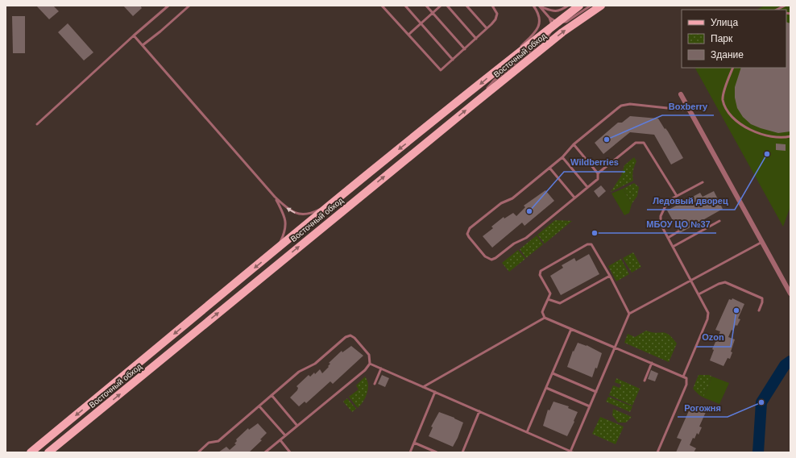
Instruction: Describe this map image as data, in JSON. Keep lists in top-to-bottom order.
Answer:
{
  "streets": {
    "main road": ["Восточный обход"]
  },
  "places": [
    "Boxberry",
    "Ледовый дворец",
    "Wildberries",
    "МБОУ ЦО №37",
    "Ozon",
    "Рогожня"
  ],
  "legend": ["Улица", "Парк", "Здание"]
}
